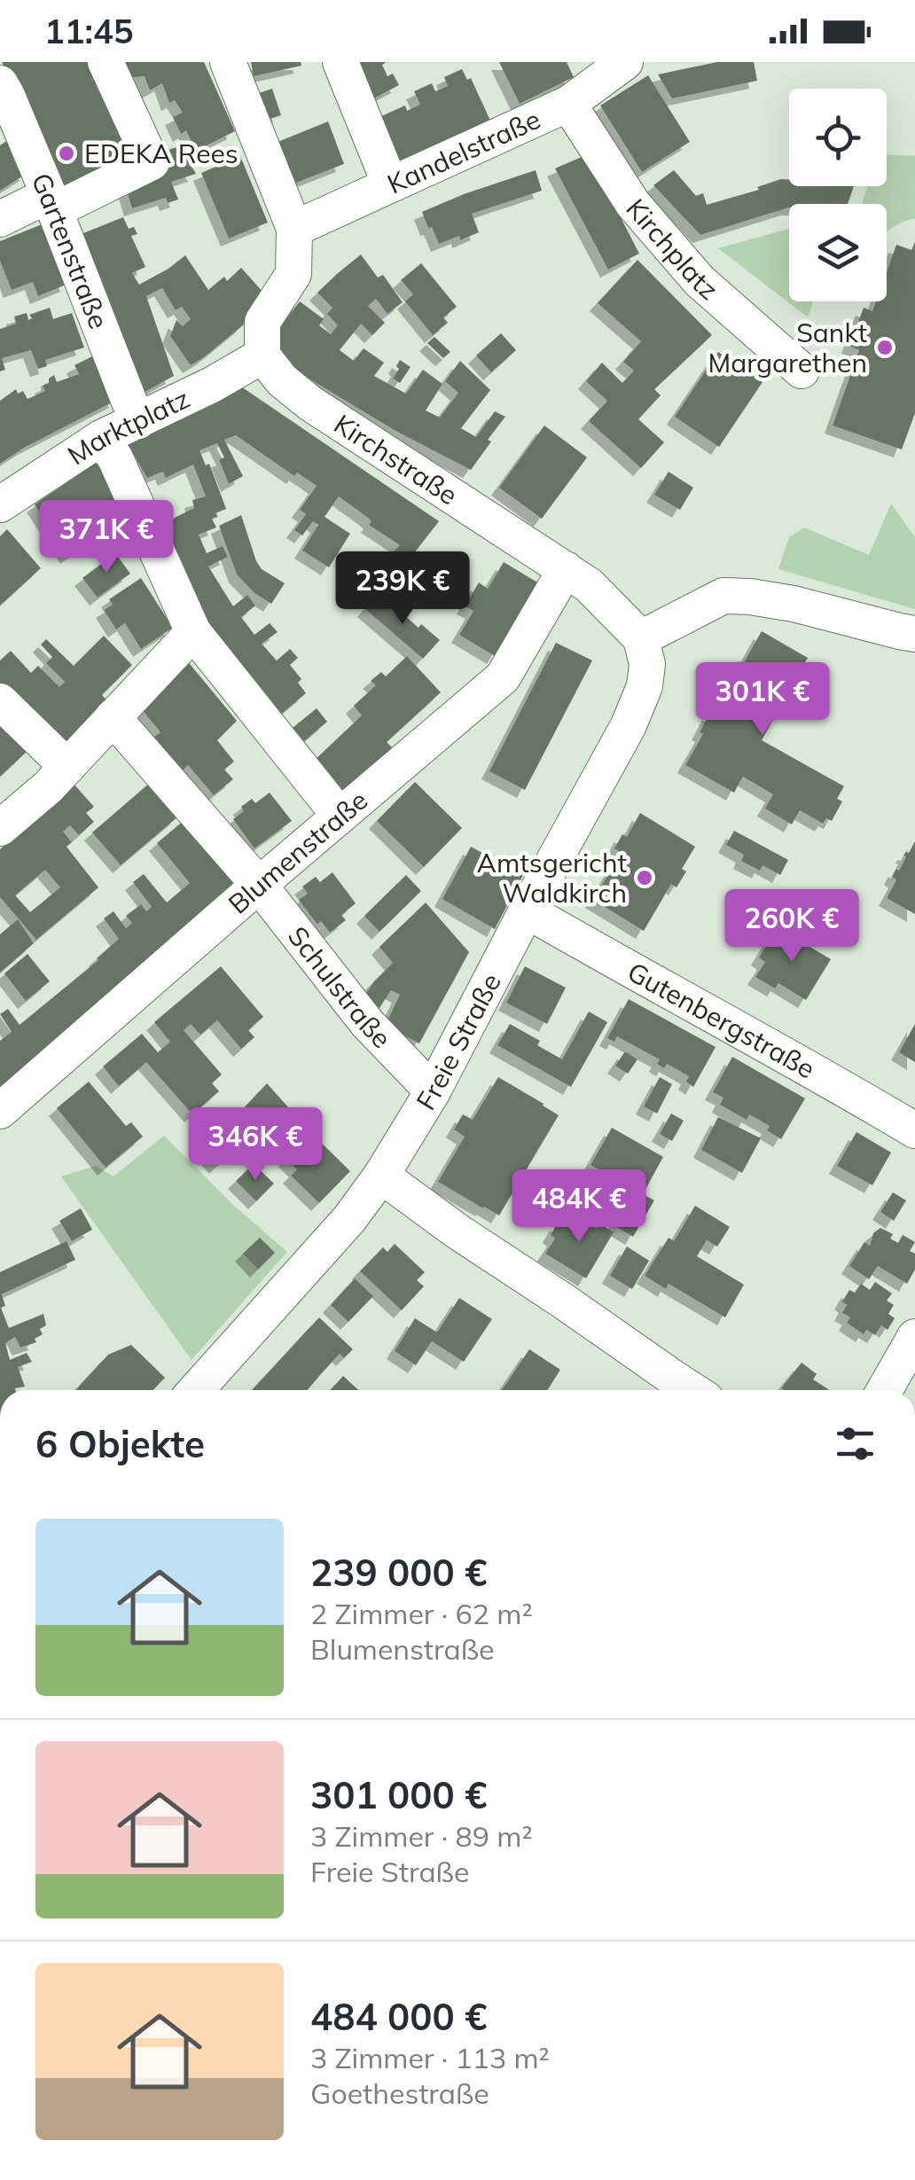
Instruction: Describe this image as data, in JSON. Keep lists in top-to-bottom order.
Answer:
{
  "streets": {
    "street": [
      "Kandelstraße",
      "Kirchplatz",
      "Gartenstraße",
      "Marktplatz",
      "Kirchstraße",
      "Blumenstraße",
      "Schulstraße",
      "Gutenbergstraße",
      "Freie Straße"
    ]
  },
  "crossings": [
    ["Kandelstraße", "Kirchplatz"],
    ["Gartenstraße", "Marktplatz"],
    ["Marktplatz", "Kirchstraße"],
    ["Kirchstraße", "Blumenstraße"],
    ["Kirchstraße", "Freie Straße"],
    ["Blumenstraße", "Schulstraße"],
    ["Schulstraße", "Freie Straße"],
    ["Gutenbergstraße", "Freie Straße"]
  ],
  "places": ["EDEKA Rees", "Sankt Margarethen", "Amtsgericht Waldkirch"],
  "page": {
    "status": "11:45",
    "price": [
      "371K €",
      "239K €",
      "301K €",
      "260K €",
      "346K €",
      "484K €"
    ],
    "heading": "6 Objekte",
    "list": [
      {
        "name": "239 000 €",
        "note": "2 Zimmer · 62 m² · Blumenstraße"
      },
      {
        "name": "301 000 €",
        "note": "3 Zimmer · 89 m² · Freie Straße"
      },
      {
        "name": "484 000 €",
        "note": "3 Zimmer · 113 m² · Goethestraße"
      }
    ]
  }
}
